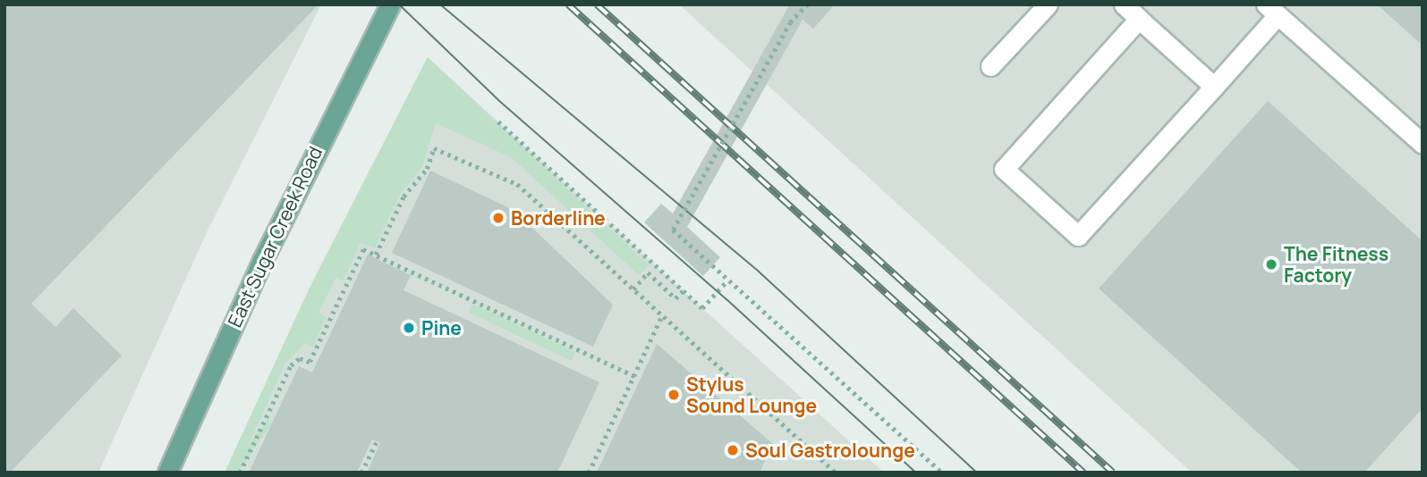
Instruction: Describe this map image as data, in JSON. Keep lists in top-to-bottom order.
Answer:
{
  "streets": {
    "main road": ["East Sugar Creek Road"]
  },
  "places": [
    "Borderline",
    "The Fitness Factory",
    "Pine",
    "Stylus Sound Lounge",
    "Soul Gastrolounge"
  ]
}
